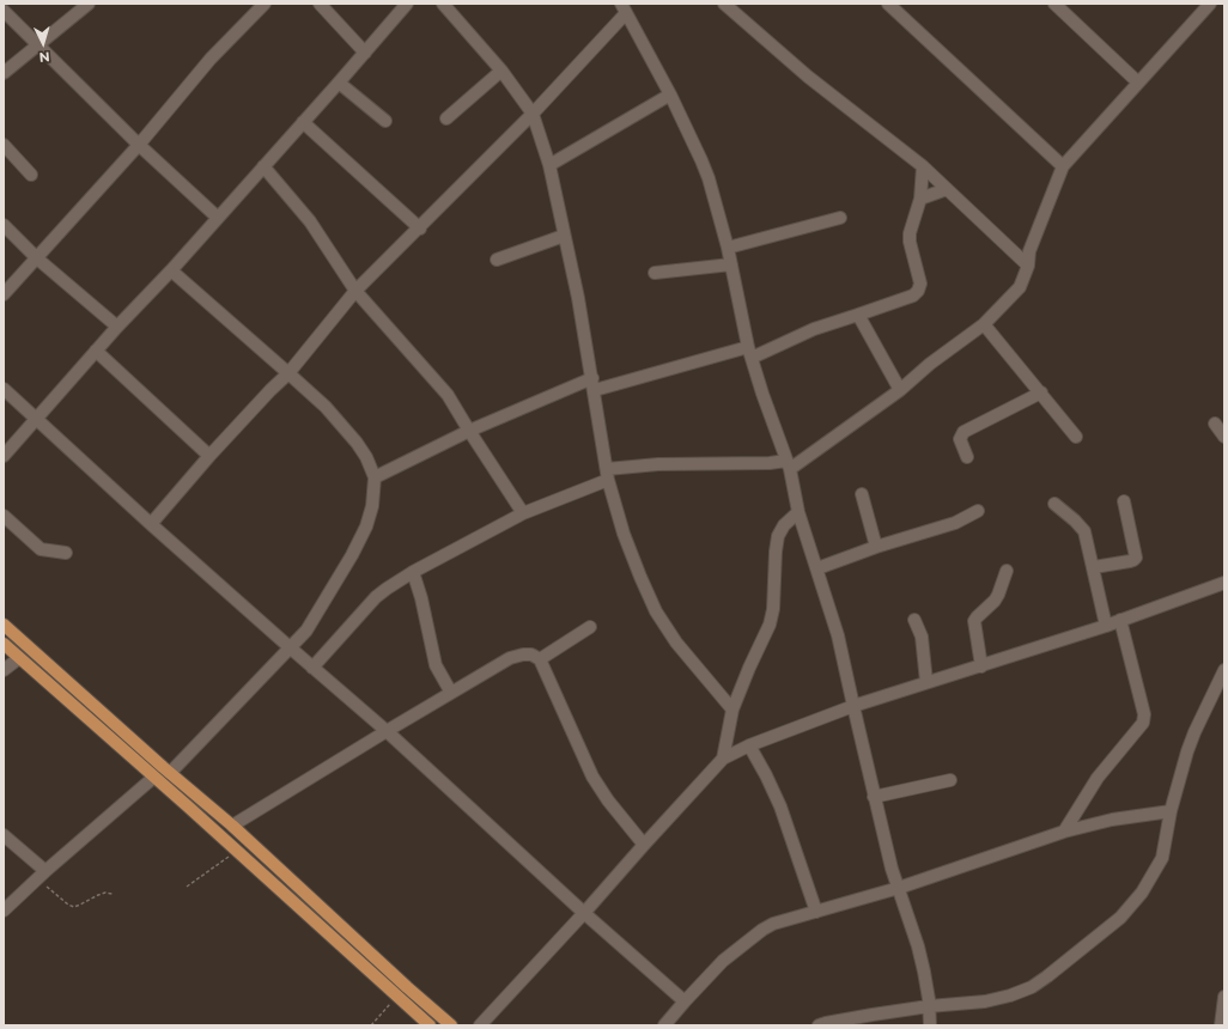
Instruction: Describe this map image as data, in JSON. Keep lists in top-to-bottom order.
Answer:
{
  "north": "bottom"
}
